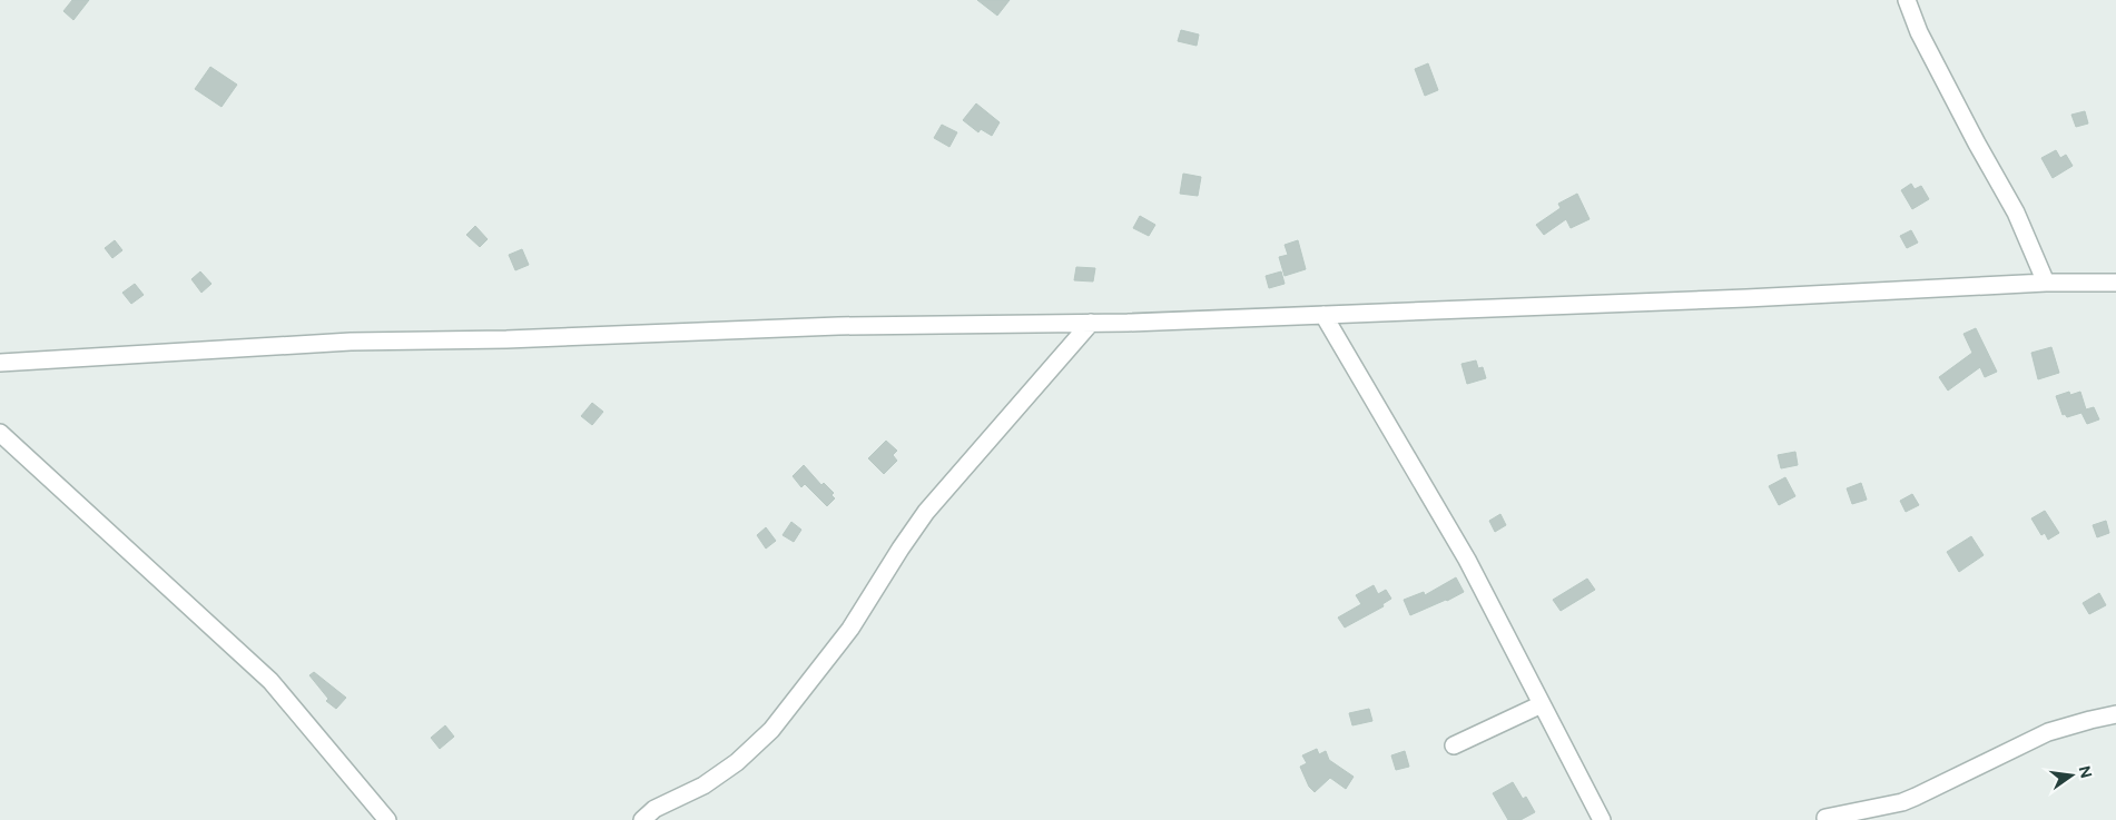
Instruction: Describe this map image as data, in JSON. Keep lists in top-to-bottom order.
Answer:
{
  "north": "right"
}
